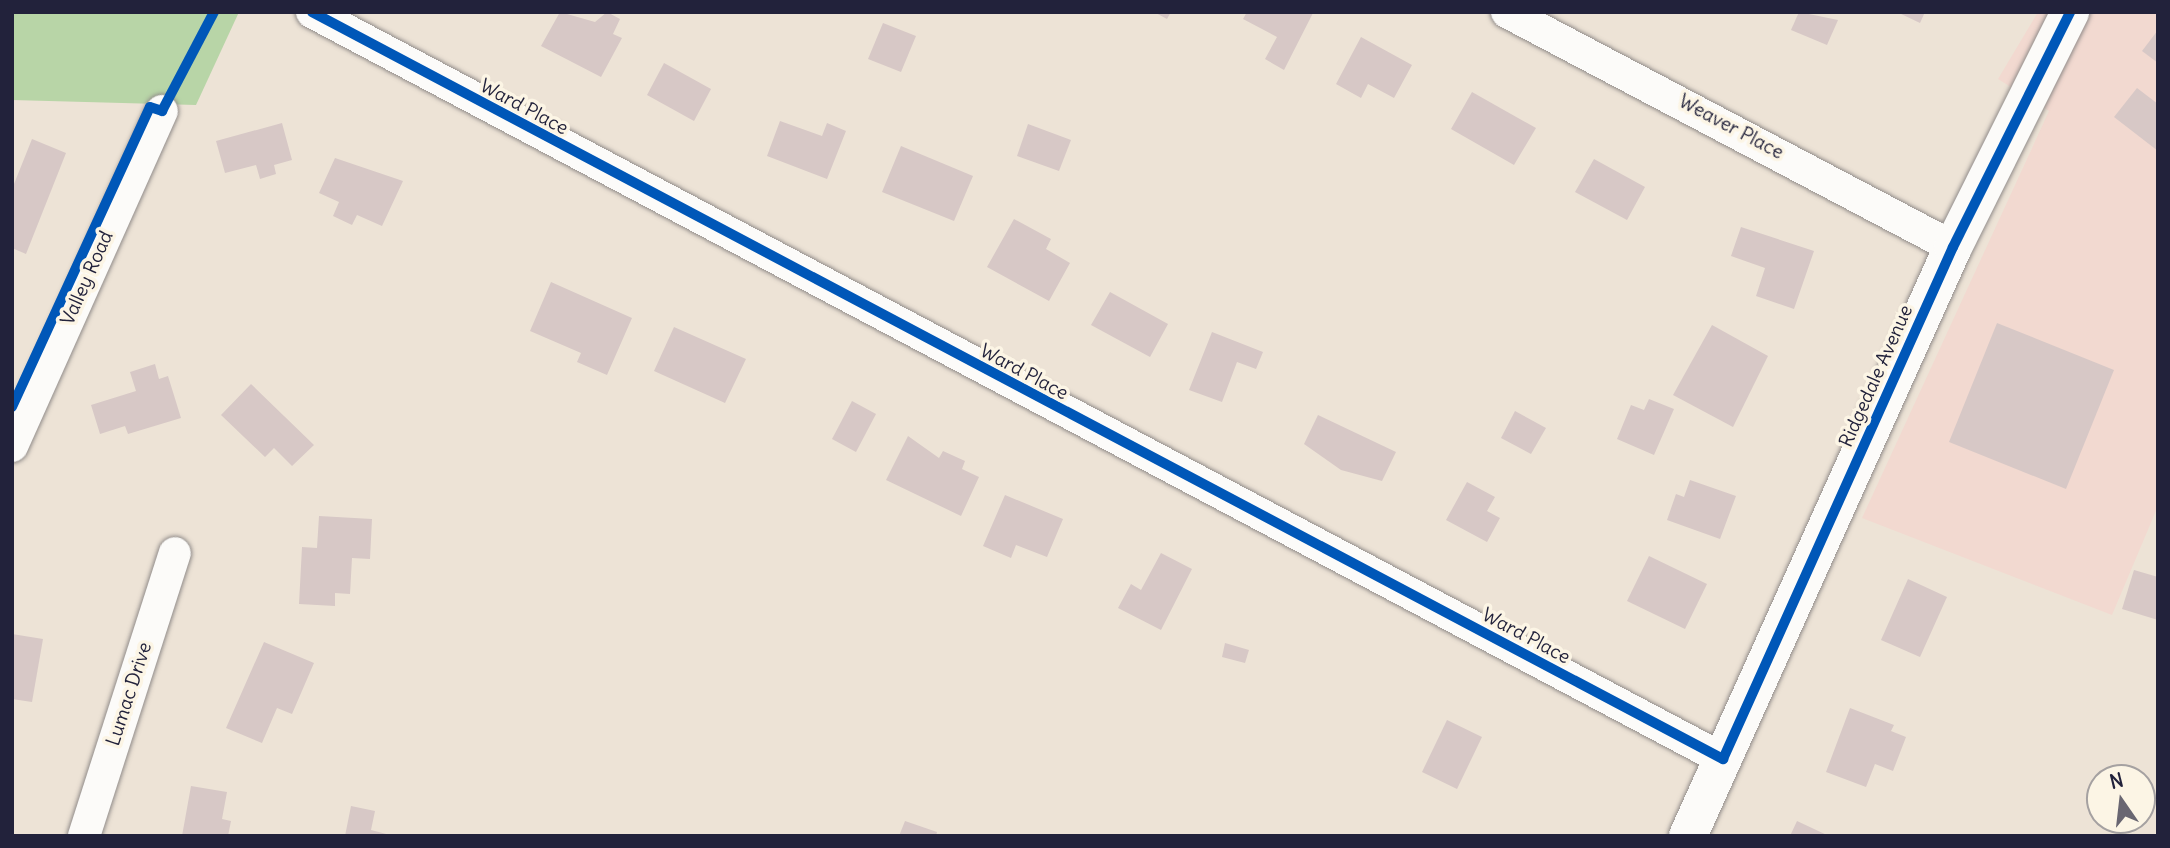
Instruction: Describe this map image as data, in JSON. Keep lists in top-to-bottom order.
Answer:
{
  "streets": {
    "main road": ["Ridgedale Avenue"],
    "street": [
      "Ward Place",
      "Weaver Place",
      "Valley Road",
      "Lumac Drive"
    ]
  },
  "crossings": [
    ["Ward Place", "Ridgedale Avenue"],
    ["Weaver Place", "Ridgedale Avenue"]
  ],
  "north": "top"
}
